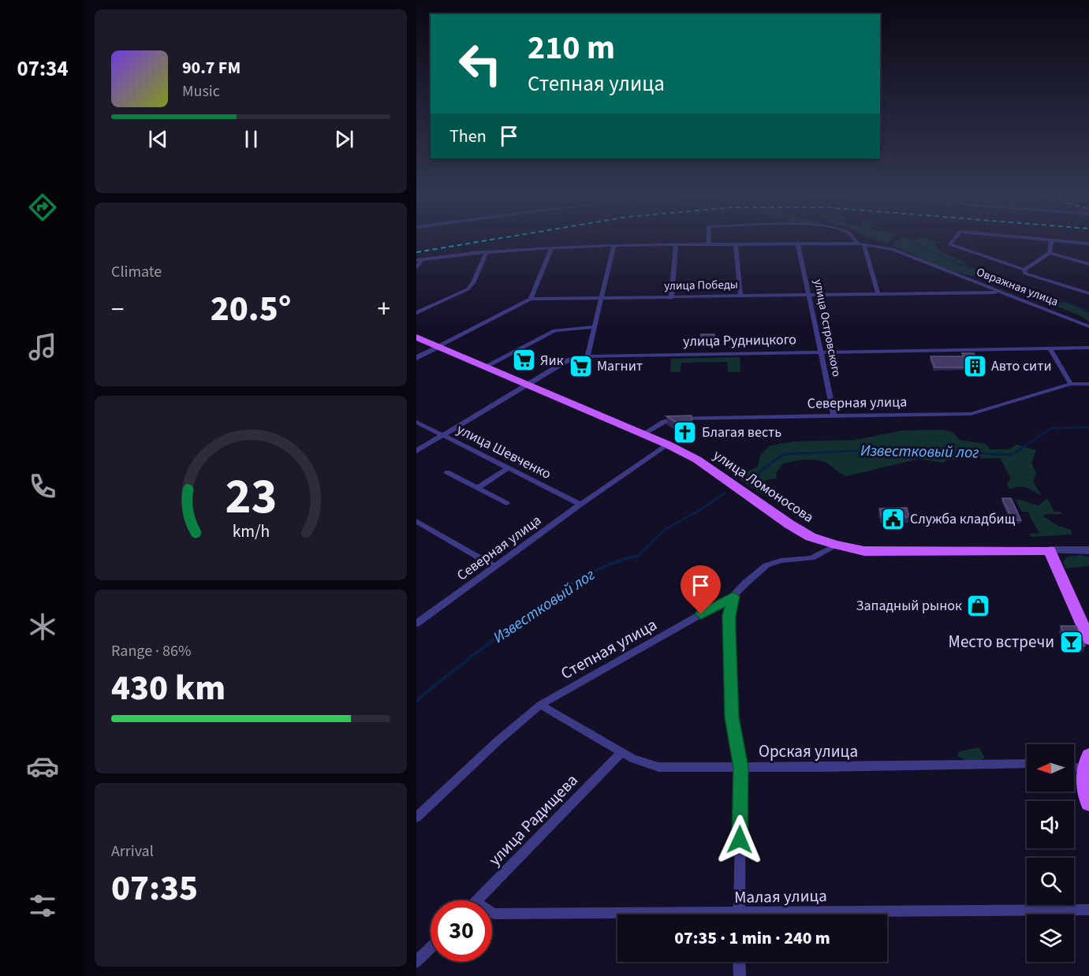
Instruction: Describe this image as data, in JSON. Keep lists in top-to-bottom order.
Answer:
{
  "streets": {
    "main road": ["улица Ломоносова"],
    "street": [
      "улица Победы",
      "Овражная улица",
      "улица Островского",
      "улица Рудницкого",
      "Северная улица",
      "улица Шевченко",
      "Степная улица",
      "Орская улица",
      "улица Радищева",
      "Малая улица"
    ]
  },
  "crossings": [
    ["улица Победы", "Овражная улица"],
    ["улица Победы", "улица Островского"],
    ["улица Победы", "улица Ломоносова"],
    ["Овражная улица", "улица Островского"],
    ["улица Островского", "улица Рудницкого"],
    ["улица Островского", "Северная улица"],
    ["улица Рудницкого", "улица Шевченко"],
    ["улица Рудницкого", "улица Ломоносова"],
    ["Северная улица", "улица Шевченко"],
    ["Северная улица", "улица Ломоносова"],
    ["улица Ломоносова", "Степная улица"],
    ["Степная улица", "Орская улица"],
    ["Орская улица", "улица Радищева"]
  ],
  "water": ["Известковый лог"],
  "places": {
    "supermarket": ["Яик", "Магнит"],
    "building": ["Авто сити"],
    "church": ["Благая весть"],
    "public building": ["Служба кладбищ"],
    "shop": ["Западный рынок"],
    "bar": ["Место встречи"]
  },
  "north": "left",
  "page": {
    "tabs": "07:34",
    "turn": ["210 m", "Степная улица"],
    "song": ["90.7 FM", "Music"],
    "then": "Then",
    "tile": [
      "Climate",
      ["Range · 86%", "430 km"],
      ["Arrival", "07:35"]
    ],
    "heat": ["−", "20.5°", "+"],
    "limit": "30",
    "trip": "07:35 · 1 min · 240 m",
    "gauge": ["23", "km/h"]
  }
}
